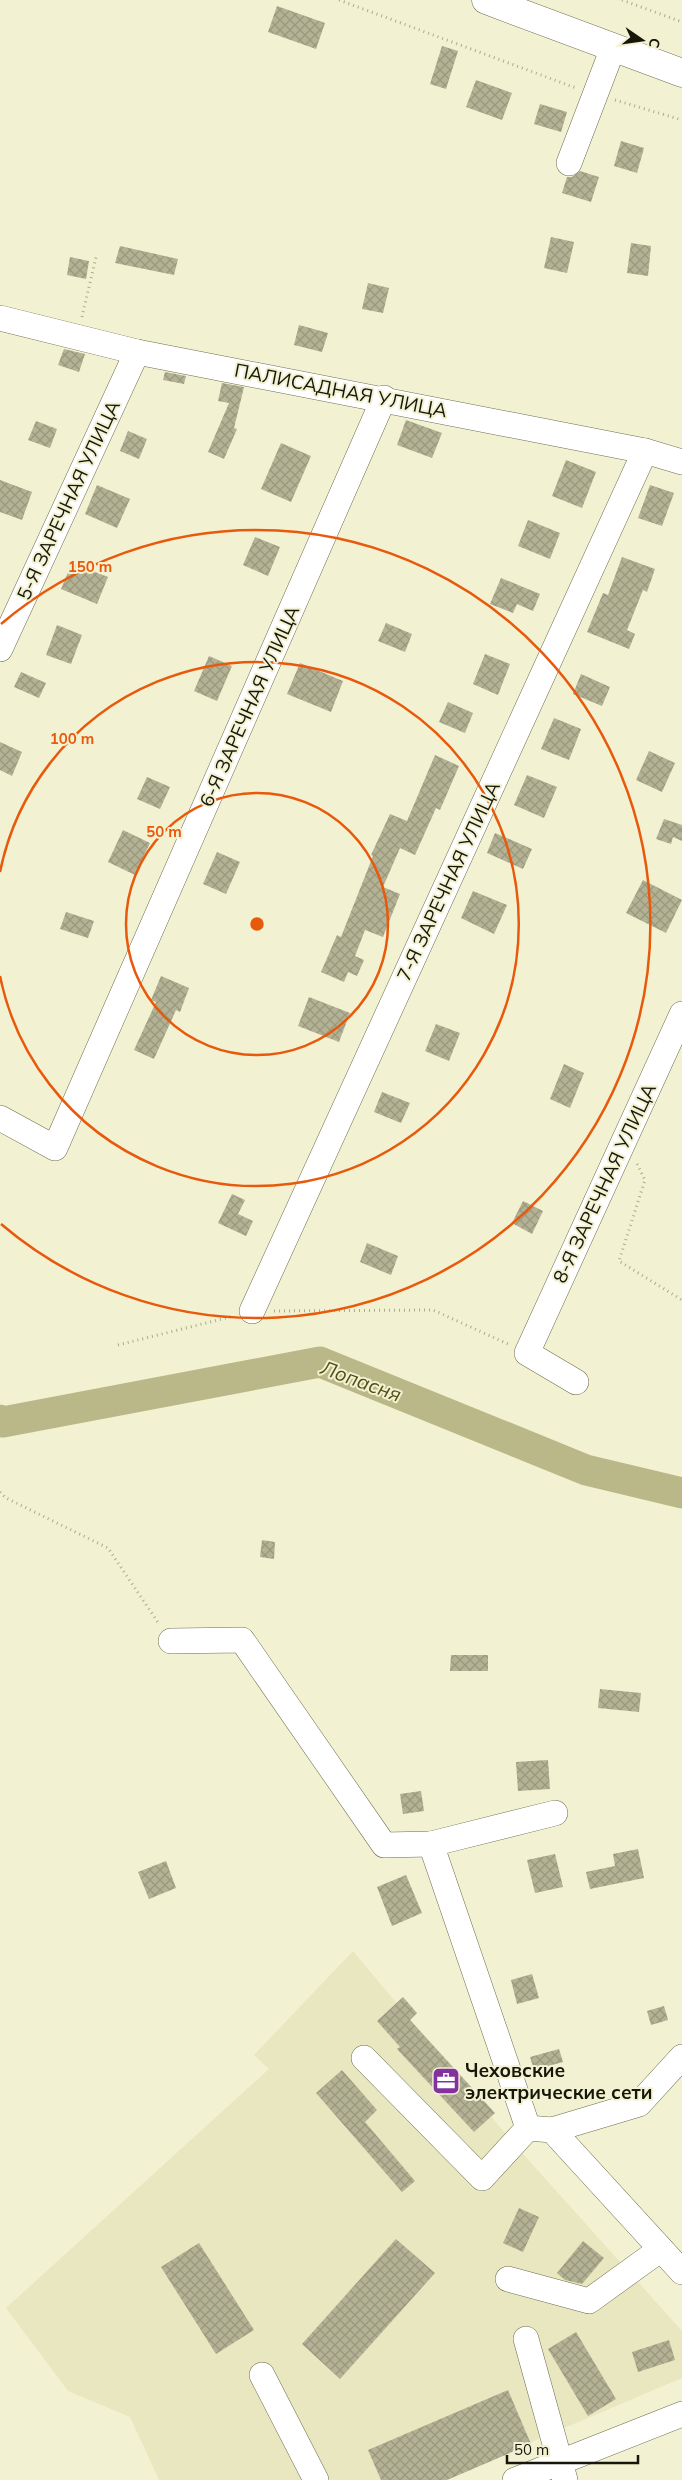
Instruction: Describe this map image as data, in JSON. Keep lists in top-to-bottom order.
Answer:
{
  "streets": {
    "street": [
      "ПАЛИСАДНАЯ УЛИЦА",
      "5-Я ЗАРЕЧНАЯ УЛИЦА",
      "6-Я ЗАРЕЧНАЯ УЛИЦА",
      "7-Я ЗАРЕЧНАЯ УЛИЦА",
      "8-Я ЗАРЕЧНАЯ УЛИЦА"
    ]
  },
  "crossings": [
    ["ПАЛИСАДНАЯ УЛИЦА", "5-Я ЗАРЕЧНАЯ УЛИЦА"],
    ["ПАЛИСАДНАЯ УЛИЦА", "6-Я ЗАРЕЧНАЯ УЛИЦА"],
    ["ПАЛИСАДНАЯ УЛИЦА", "7-Я ЗАРЕЧНАЯ УЛИЦА"]
  ],
  "water": ["Лопасня"],
  "places": {
    "office": ["Чеховские электрические сети"]
  },
  "scale_bar": "50 m",
  "north": "right",
  "rings": ["150 m", "100 m", "50 m"]
}
